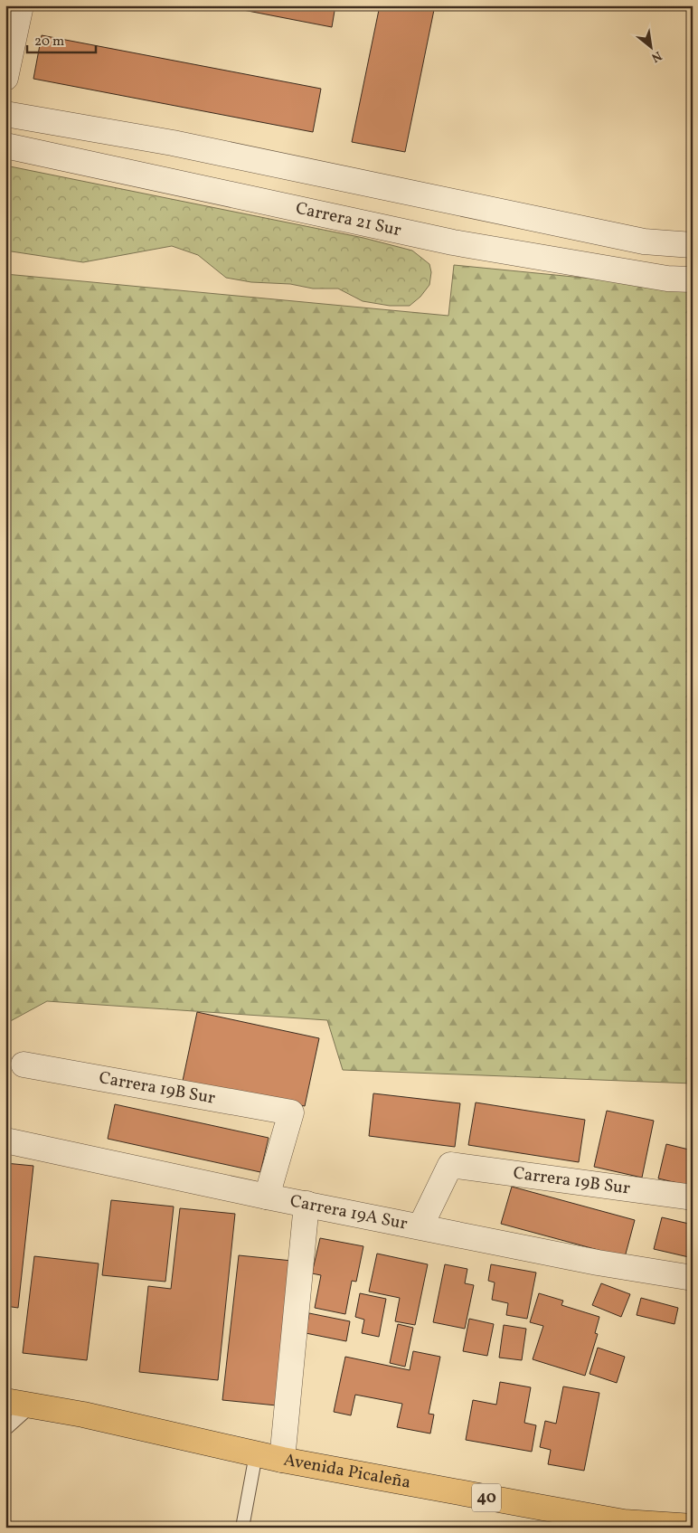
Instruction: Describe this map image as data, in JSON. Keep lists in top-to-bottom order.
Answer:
{
  "streets": {
    "main road": ["Avenida Picaleña", "40"],
    "street": ["Carrera 21 Sur", "Carrera 19B Sur", "Carrera 19A Sur"]
  },
  "crossings": [
    ["Carrera 19B Sur", "Carrera 19A Sur"]
  ],
  "scale_bar": "20 m",
  "north": "bottom right"
}
